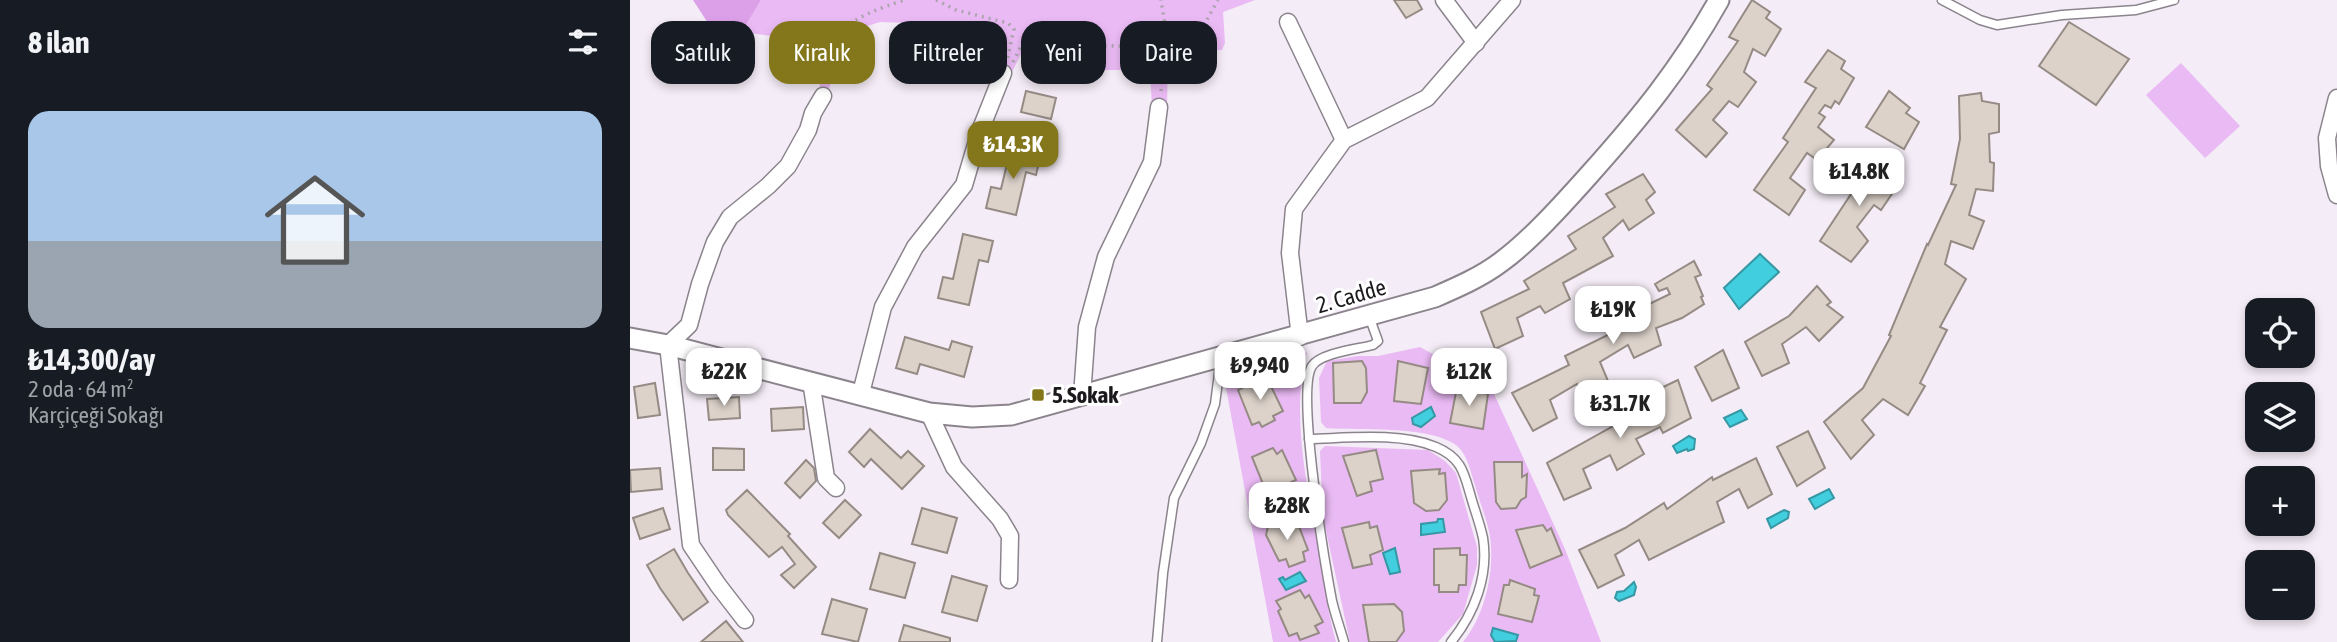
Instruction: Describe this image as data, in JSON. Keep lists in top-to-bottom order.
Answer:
{
  "streets": {
    "street": ["2. Cadde"]
  },
  "places": {
    "transit": ["5.Sokak"]
  },
  "page": {
    "heading": "8 ilan",
    "chip": [
      "Satılık",
      "Kiralık",
      "Filtreler",
      "Yeni",
      "Daire"
    ],
    "list": [
      {
        "name": "₺14,300/ay",
        "note": "2 oda · 64 m² · Karçiçeği Sokağı"
      }
    ],
    "price": [
      "₺14.3K",
      "₺14.8K",
      "₺19K",
      "₺9,940",
      "₺22K",
      "₺12K",
      "₺31.7K",
      "₺28K"
    ],
    "map_buttons": ["+", "−"]
  }
}
